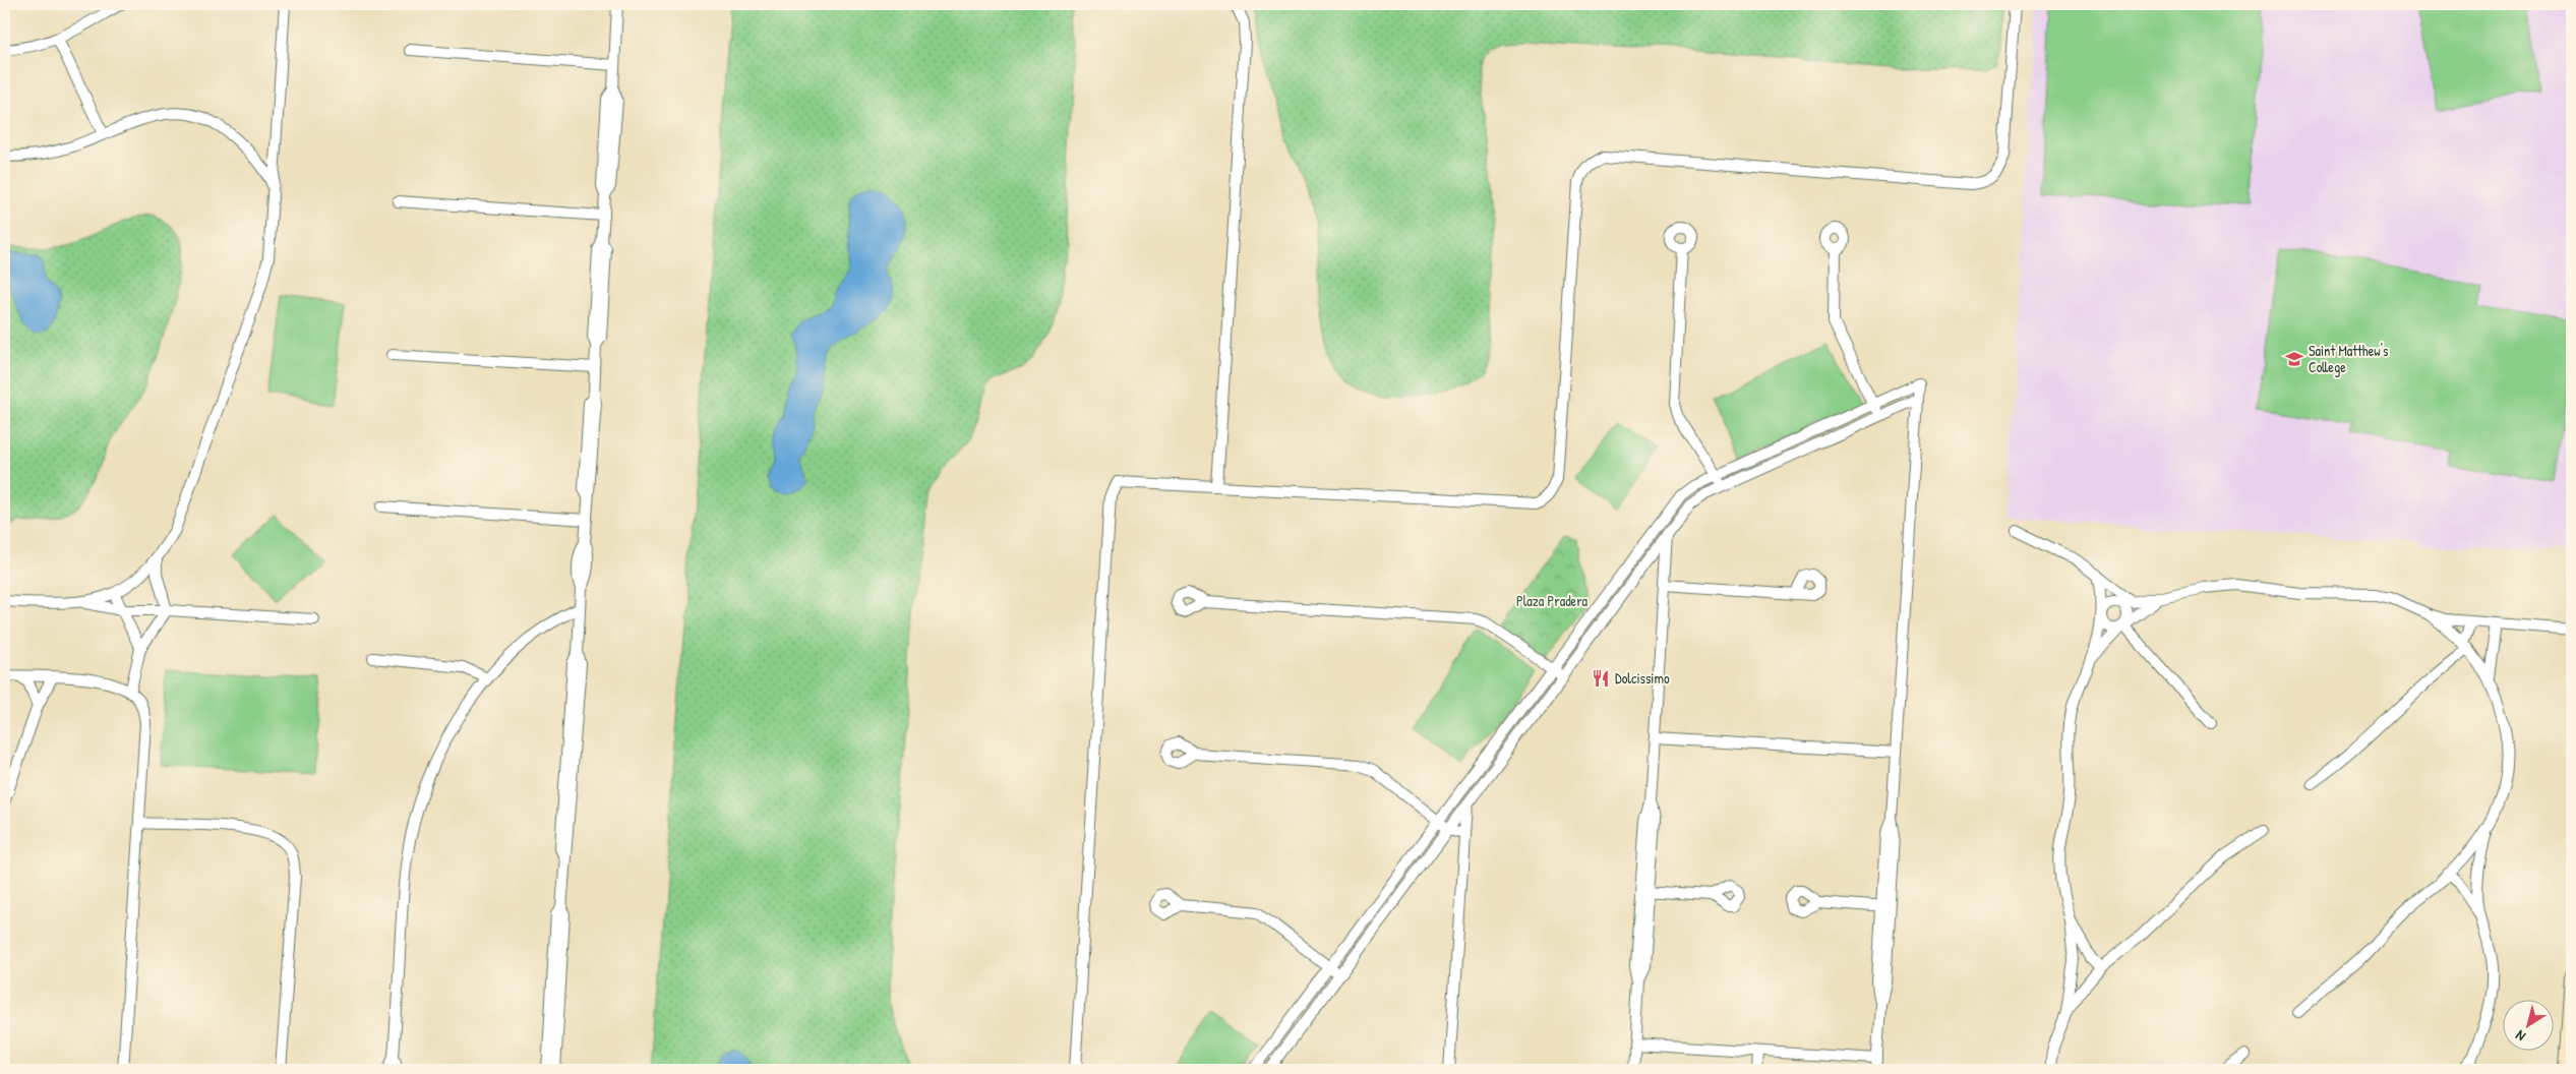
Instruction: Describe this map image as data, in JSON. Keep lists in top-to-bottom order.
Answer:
{
  "parks": ["Plaza Pradera"],
  "places": {
    "school or university": ["Saint Matthew's College"],
    "restaurant": ["Dolcissimo"]
  },
  "north": "bottom left"
}
